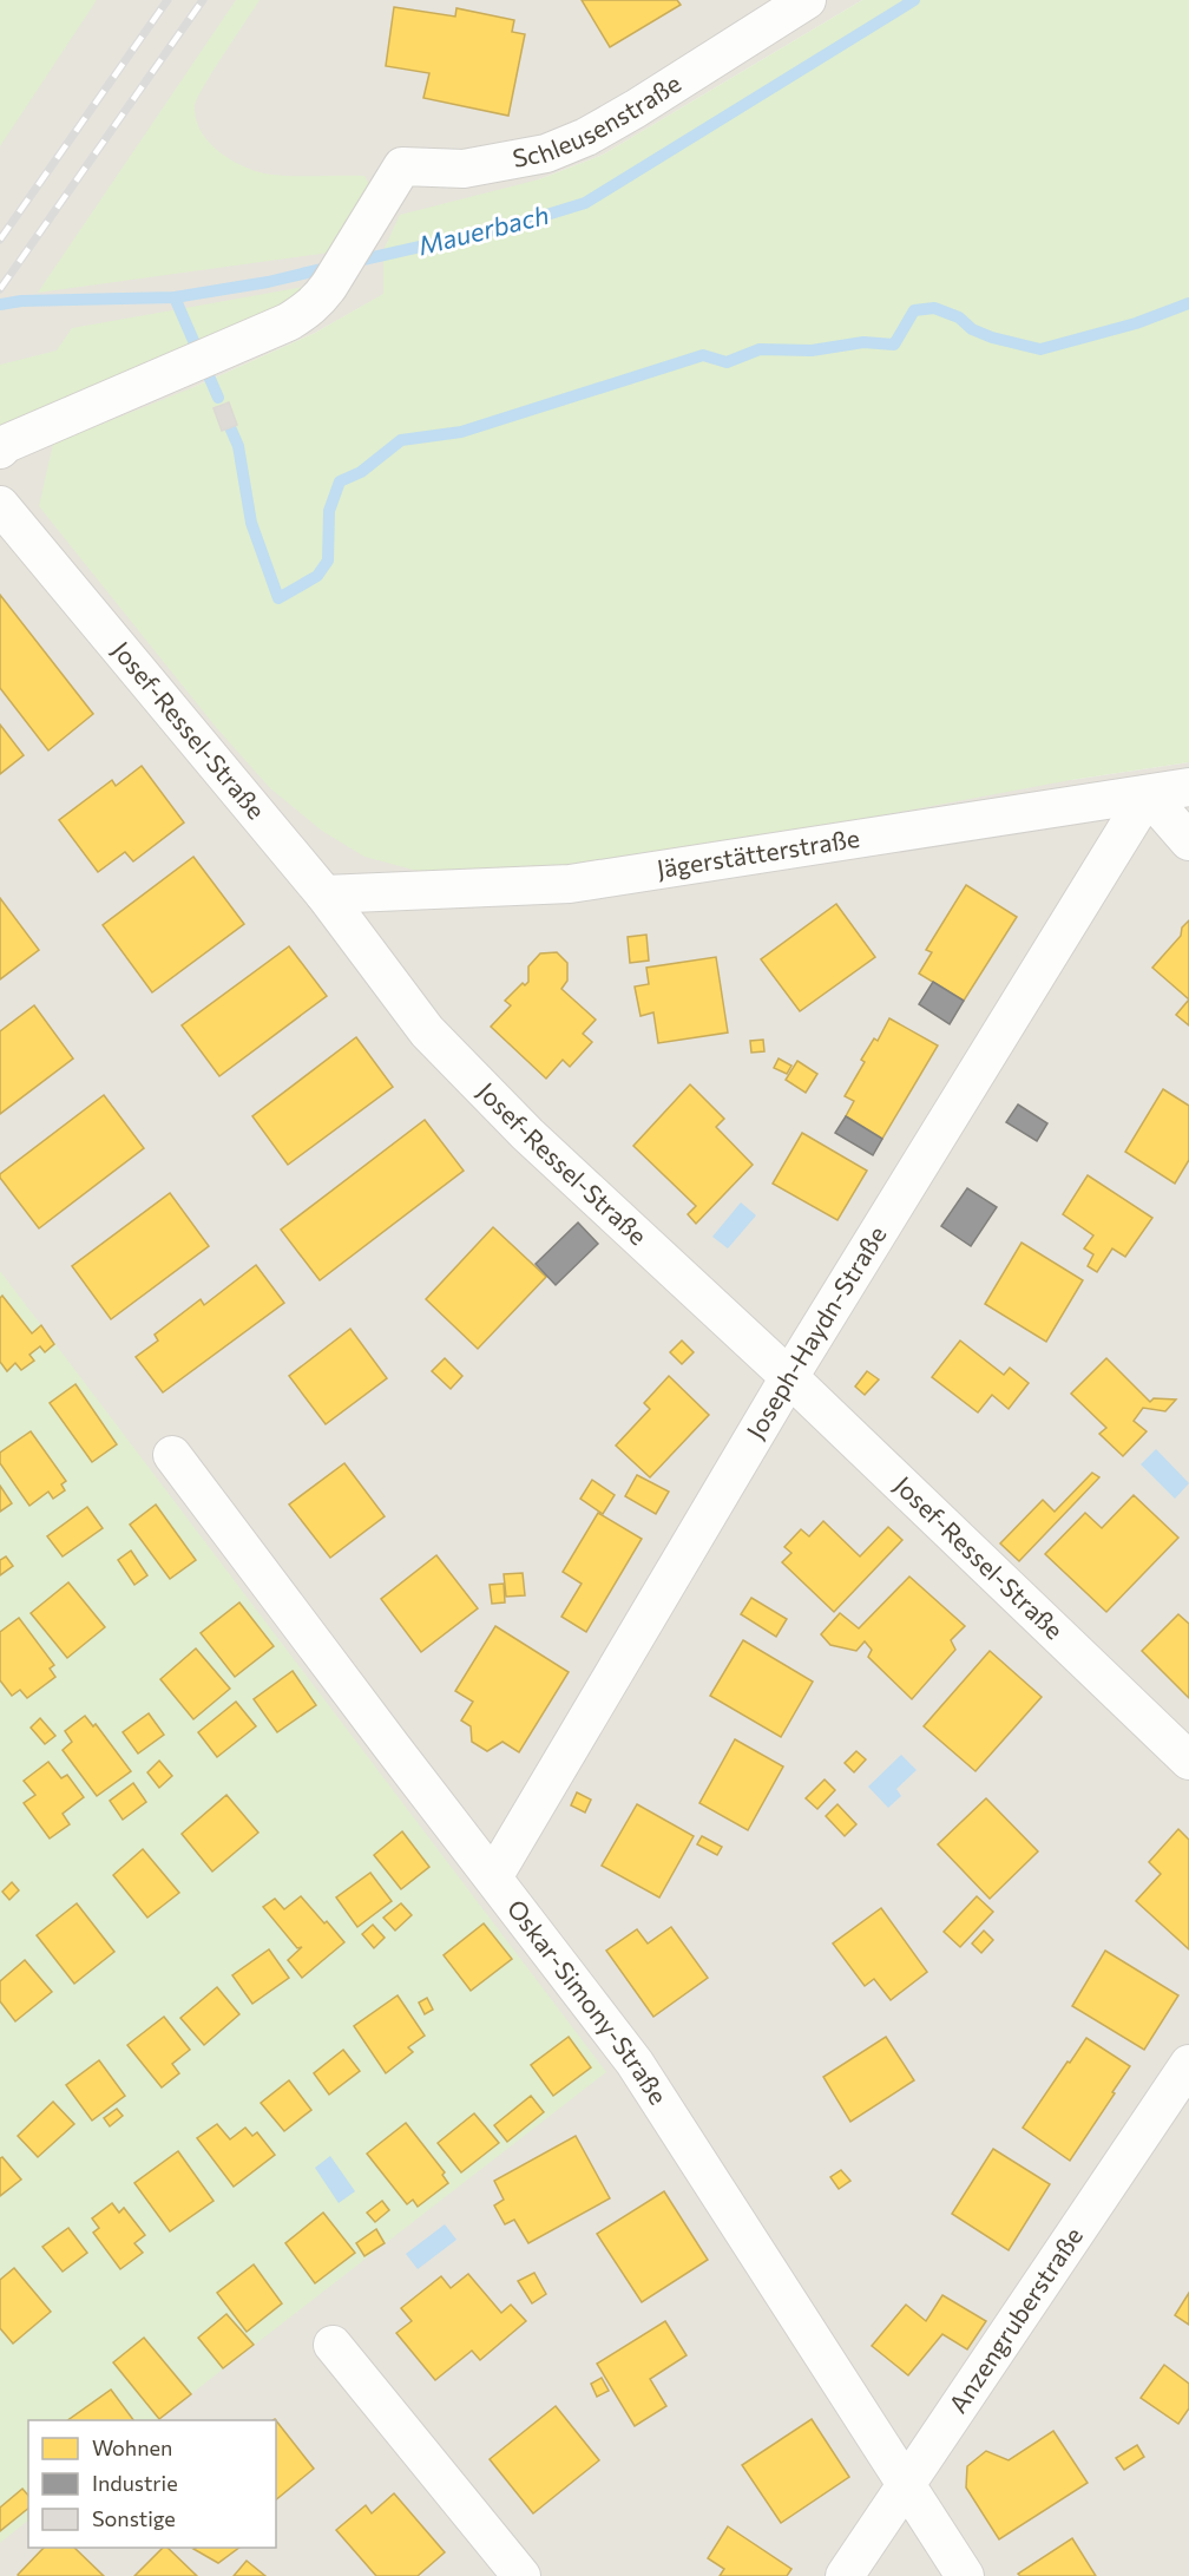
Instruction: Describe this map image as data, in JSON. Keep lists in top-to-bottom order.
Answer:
{
  "streets": {
    "street": [
      "Schleusenstraße",
      "Josef-Ressel-Straße",
      "Jägerstätterstraße",
      "Joseph-Haydn-Straße",
      "Oskar-Simony-Straße",
      "Anzengruberstraße"
    ]
  },
  "crossings": [
    ["Josef-Ressel-Straße", "Jägerstätterstraße"],
    ["Josef-Ressel-Straße", "Joseph-Haydn-Straße"],
    ["Jägerstätterstraße", "Joseph-Haydn-Straße"],
    ["Joseph-Haydn-Straße", "Oskar-Simony-Straße"],
    ["Oskar-Simony-Straße", "Anzengruberstraße"]
  ],
  "water": ["Mauerbach"],
  "legend": ["Wohnen", "Industrie", "Sonstige"]
}
